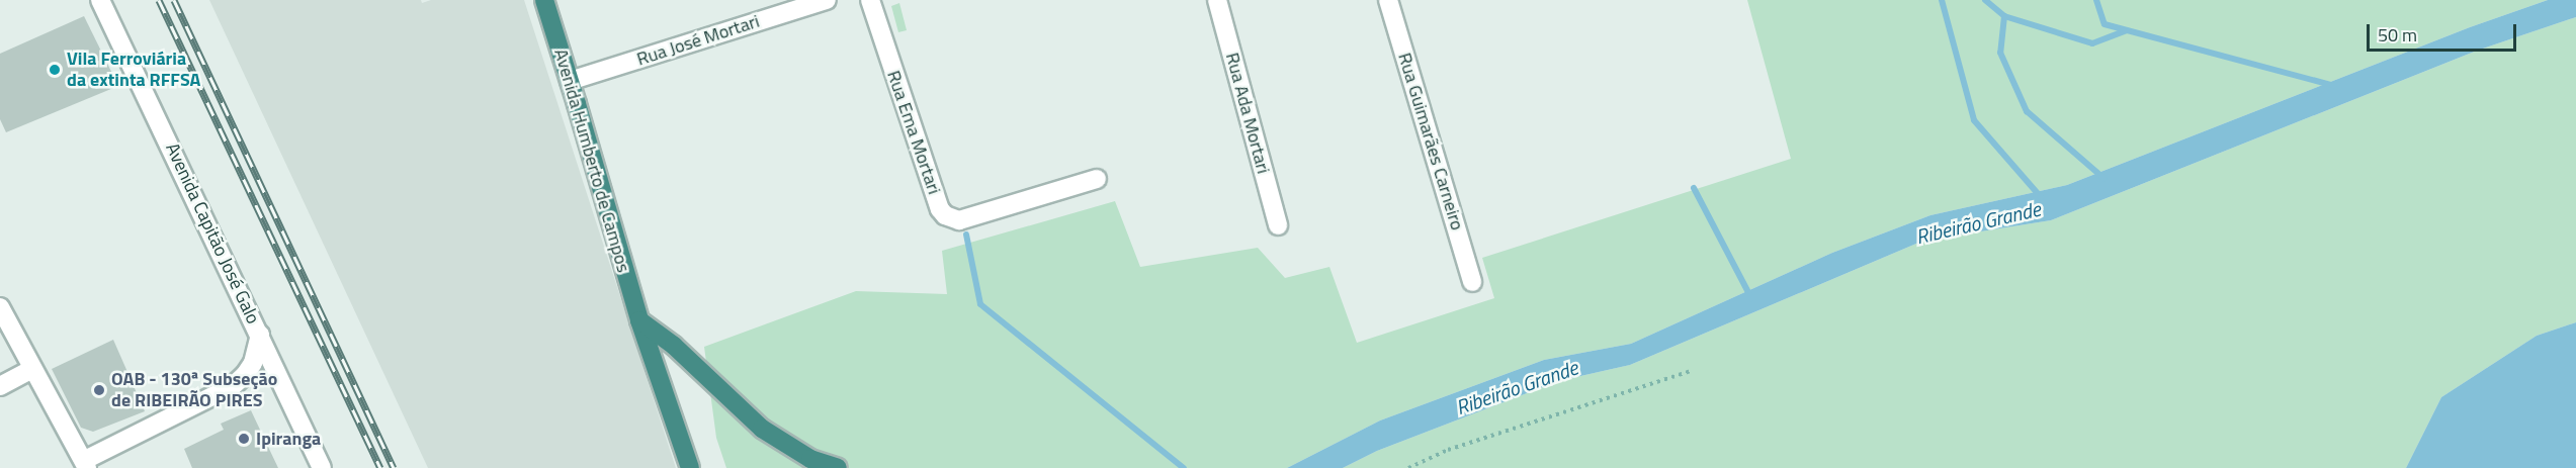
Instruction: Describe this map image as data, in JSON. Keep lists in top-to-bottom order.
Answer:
{
  "streets": {
    "highway": ["Avenida Humberto de Campos"],
    "street": [
      "Rua José Mortari",
      "Rua Ada Mortari",
      "Rua Ema Mortari",
      "Rua Guimarães Carneiro",
      "Avenida Capitão José Galo"
    ]
  },
  "crossings": [
    ["Rua José Mortari", "Avenida Humberto de Campos"]
  ],
  "water": ["Ribeirão Grande"],
  "places": ["Vila Ferroviária da extinta RFFSA", "OAB - 130ª Subseção de RIBEIRÃO PIRES", "Ipiranga"],
  "scale_bar": "50 m"
}
